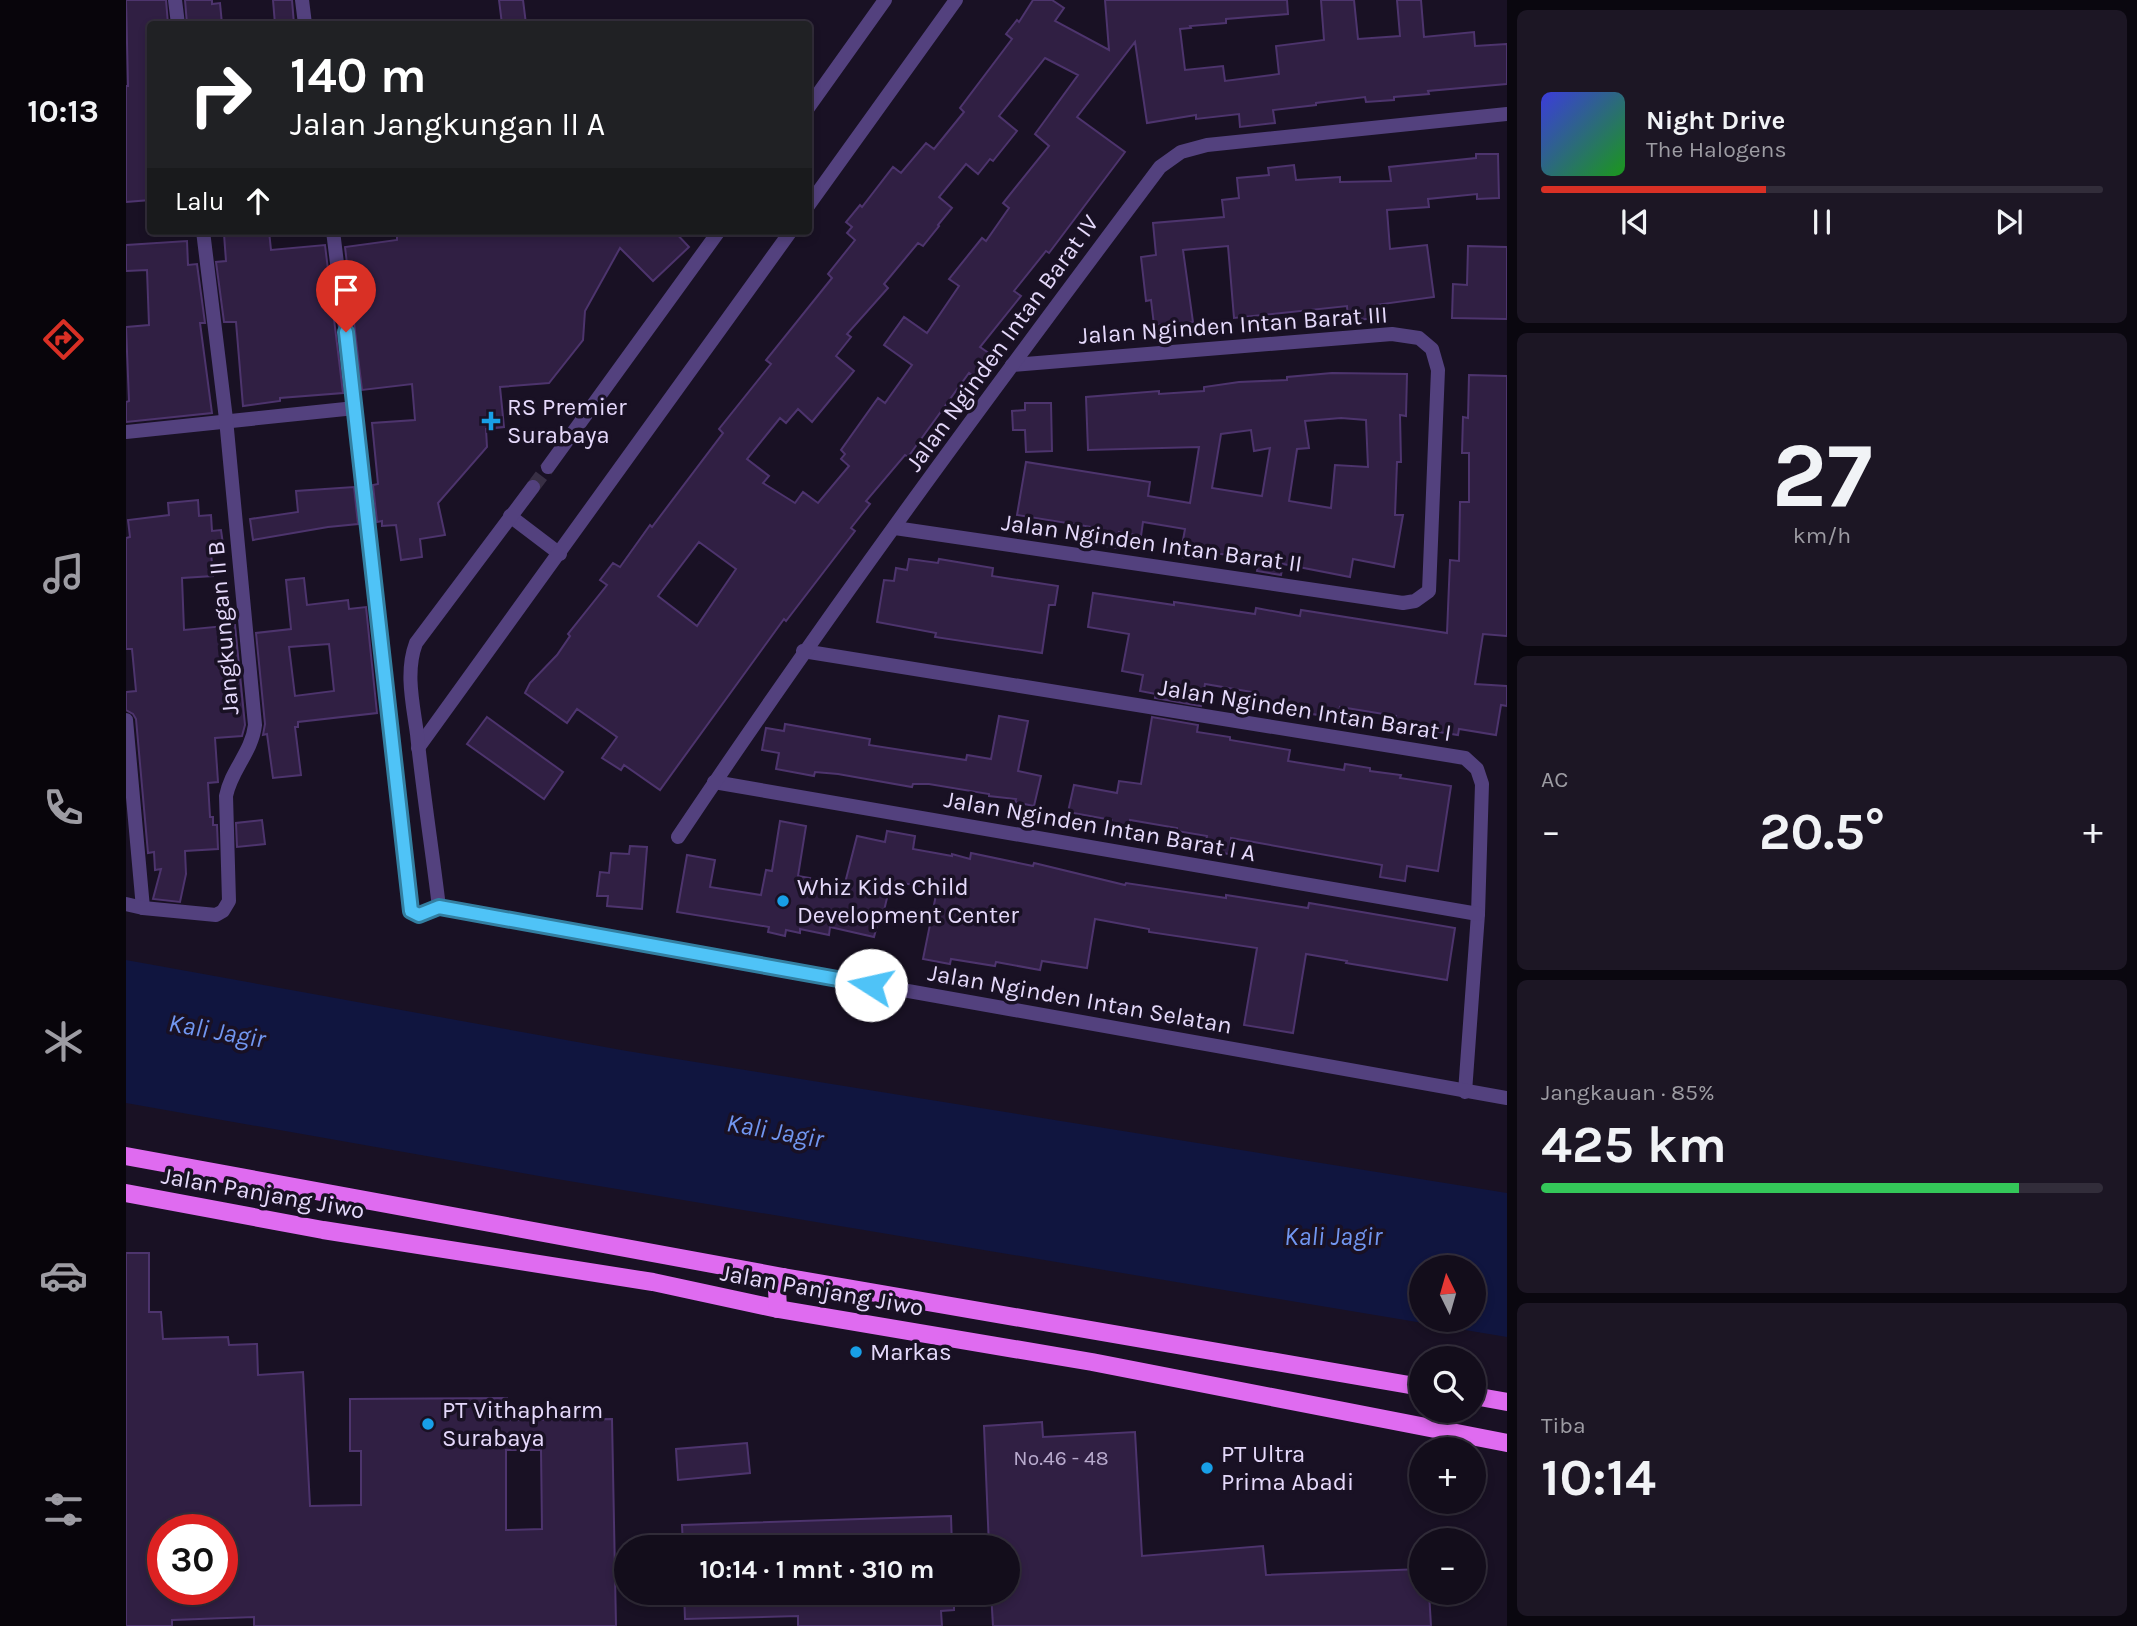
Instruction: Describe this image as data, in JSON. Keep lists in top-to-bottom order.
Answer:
{
  "streets": {
    "main road": ["Jalan Panjang Jiwo"],
    "street": [
      "Jalan Nginden Intan Barat III",
      "Jalan Nginden Intan Barat IV",
      "Jalan Nginden Intan Barat II",
      "Jangkungan II B",
      "Jalan Nginden Intan Barat I",
      "Jalan Nginden Intan Barat I A",
      "Jalan Nginden Intan Selatan"
    ]
  },
  "crossings": [
    ["Jalan Nginden Intan Barat III", "Jalan Nginden Intan Barat IV"],
    ["Jalan Nginden Intan Barat III", "Jalan Nginden Intan Barat II"],
    ["Jalan Nginden Intan Barat IV", "Jalan Nginden Intan Barat II"],
    ["Jalan Nginden Intan Barat IV", "Jalan Nginden Intan Barat I"],
    ["Jalan Nginden Intan Barat IV", "Jalan Nginden Intan Barat I A"],
    ["Jalan Nginden Intan Barat I", "Jalan Nginden Intan Barat I A"],
    ["Jalan Nginden Intan Barat I", "Jalan Nginden Intan Selatan"]
  ],
  "water": ["Kali Jagir"],
  "places": {
    "health": ["RS Premier Surabaya"],
    "other": [
      "Whiz Kids Child Development Center",
      "Markas",
      "PT Vithapharm Surabaya",
      "PT Ultra Prima Abadi"
    ]
  },
  "house_numbers": ["No.46 - 48"],
  "north": "top",
  "page": {
    "tabs": "10:13",
    "turn": ["140 m", "Jalan Jangkungan II A"],
    "song": ["Night Drive", "The Halogens"],
    "then": "Lalu",
    "tile": [
      ["27", "km/h"],
      "AC",
      ["Jangkauan · 85%", "425 km"],
      ["Tiba", "10:14"]
    ],
    "heat": ["−", "20.5°", "+"],
    "map_buttons": ["+", "−"],
    "limit": "30",
    "trip": "10:14 · 1 mnt · 310 m"
  }
}
